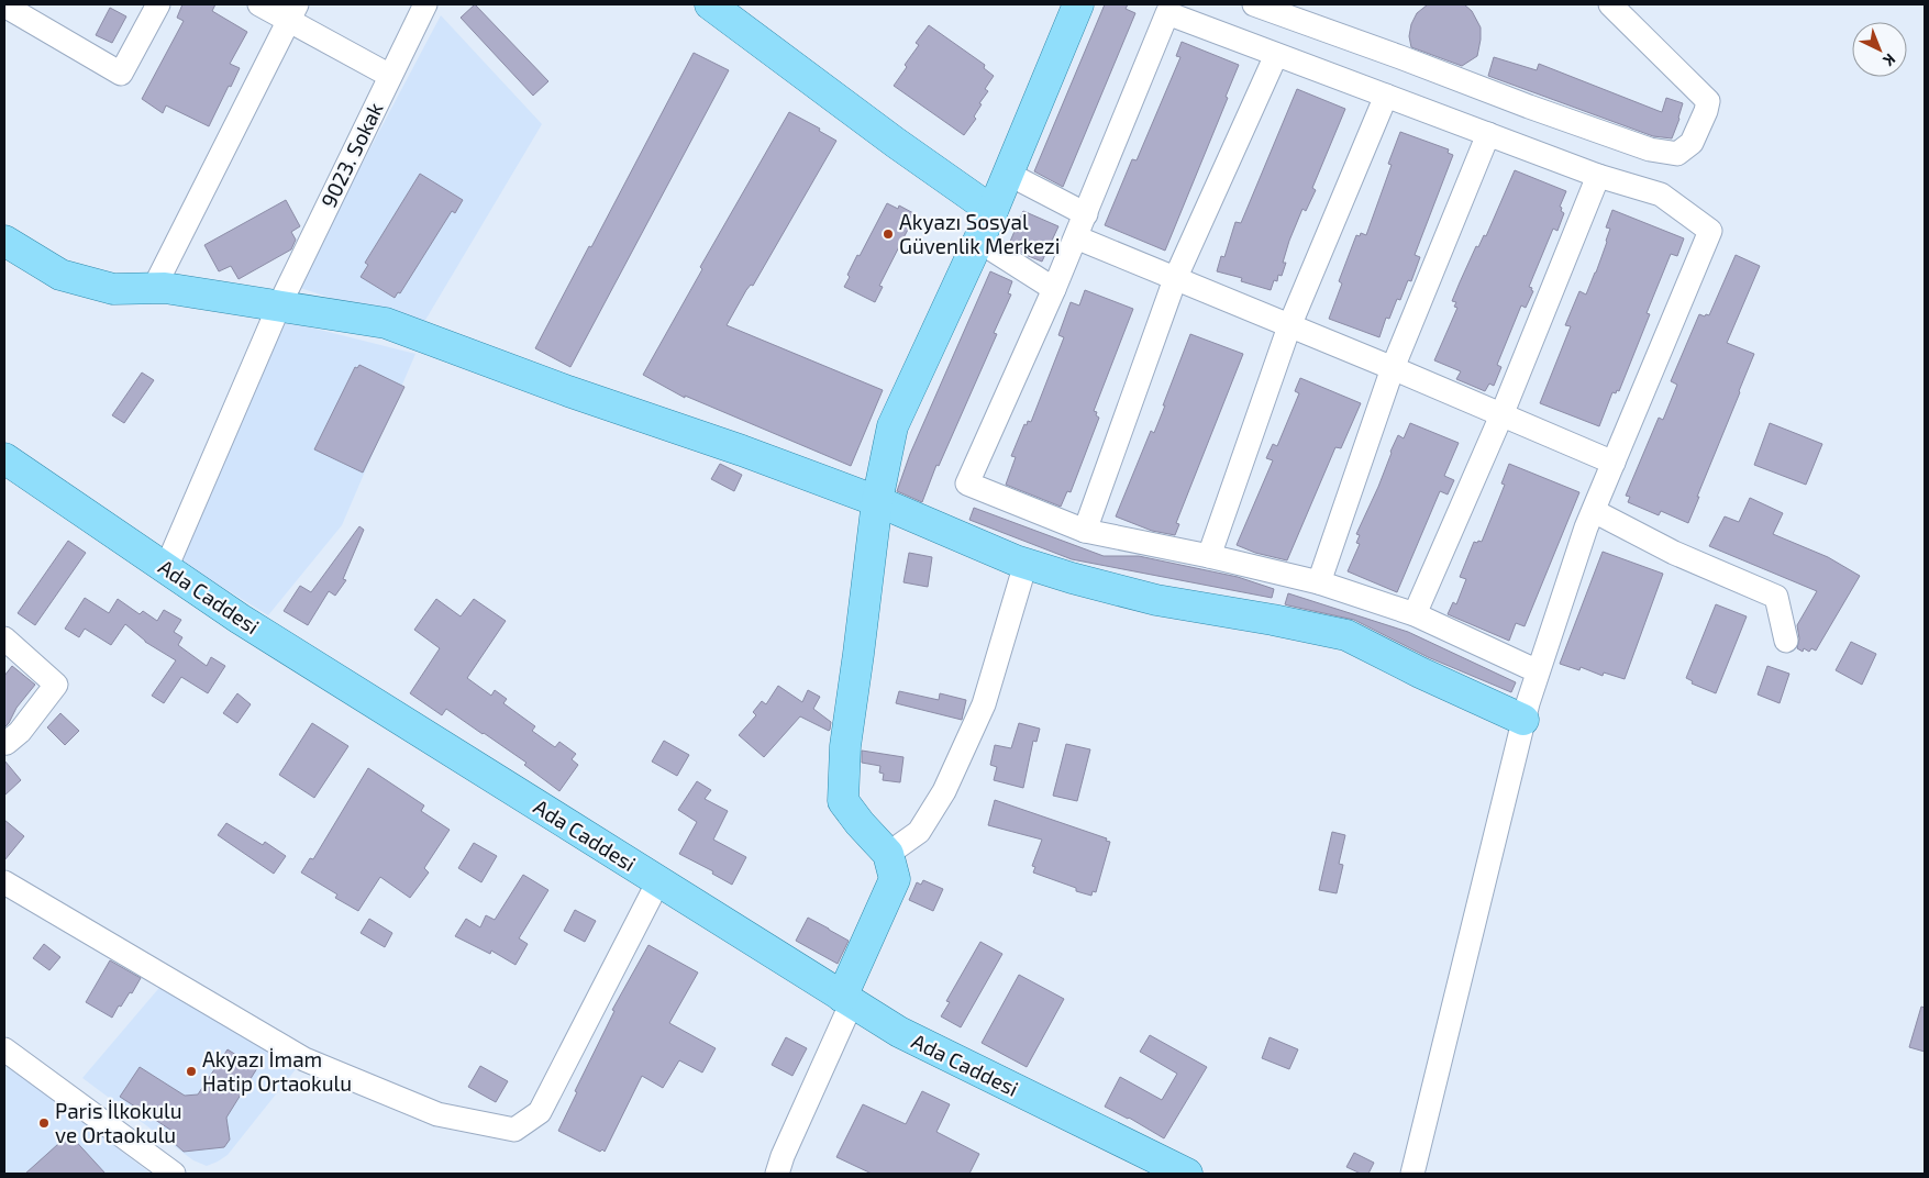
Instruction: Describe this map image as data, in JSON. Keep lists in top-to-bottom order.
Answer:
{
  "streets": {
    "main road": ["Ada Caddesi"],
    "street": ["9023. Sokak"]
  },
  "crossings": [
    ["9023. Sokak", "Ada Caddesi"]
  ],
  "places": ["Akyazı Sosyal Güvenlik Merkezi", "Akyazı İmam Hatip Ortaokulu", "Paris İlkokulu ve Ortaokulu"],
  "north": "bottom right"
}
